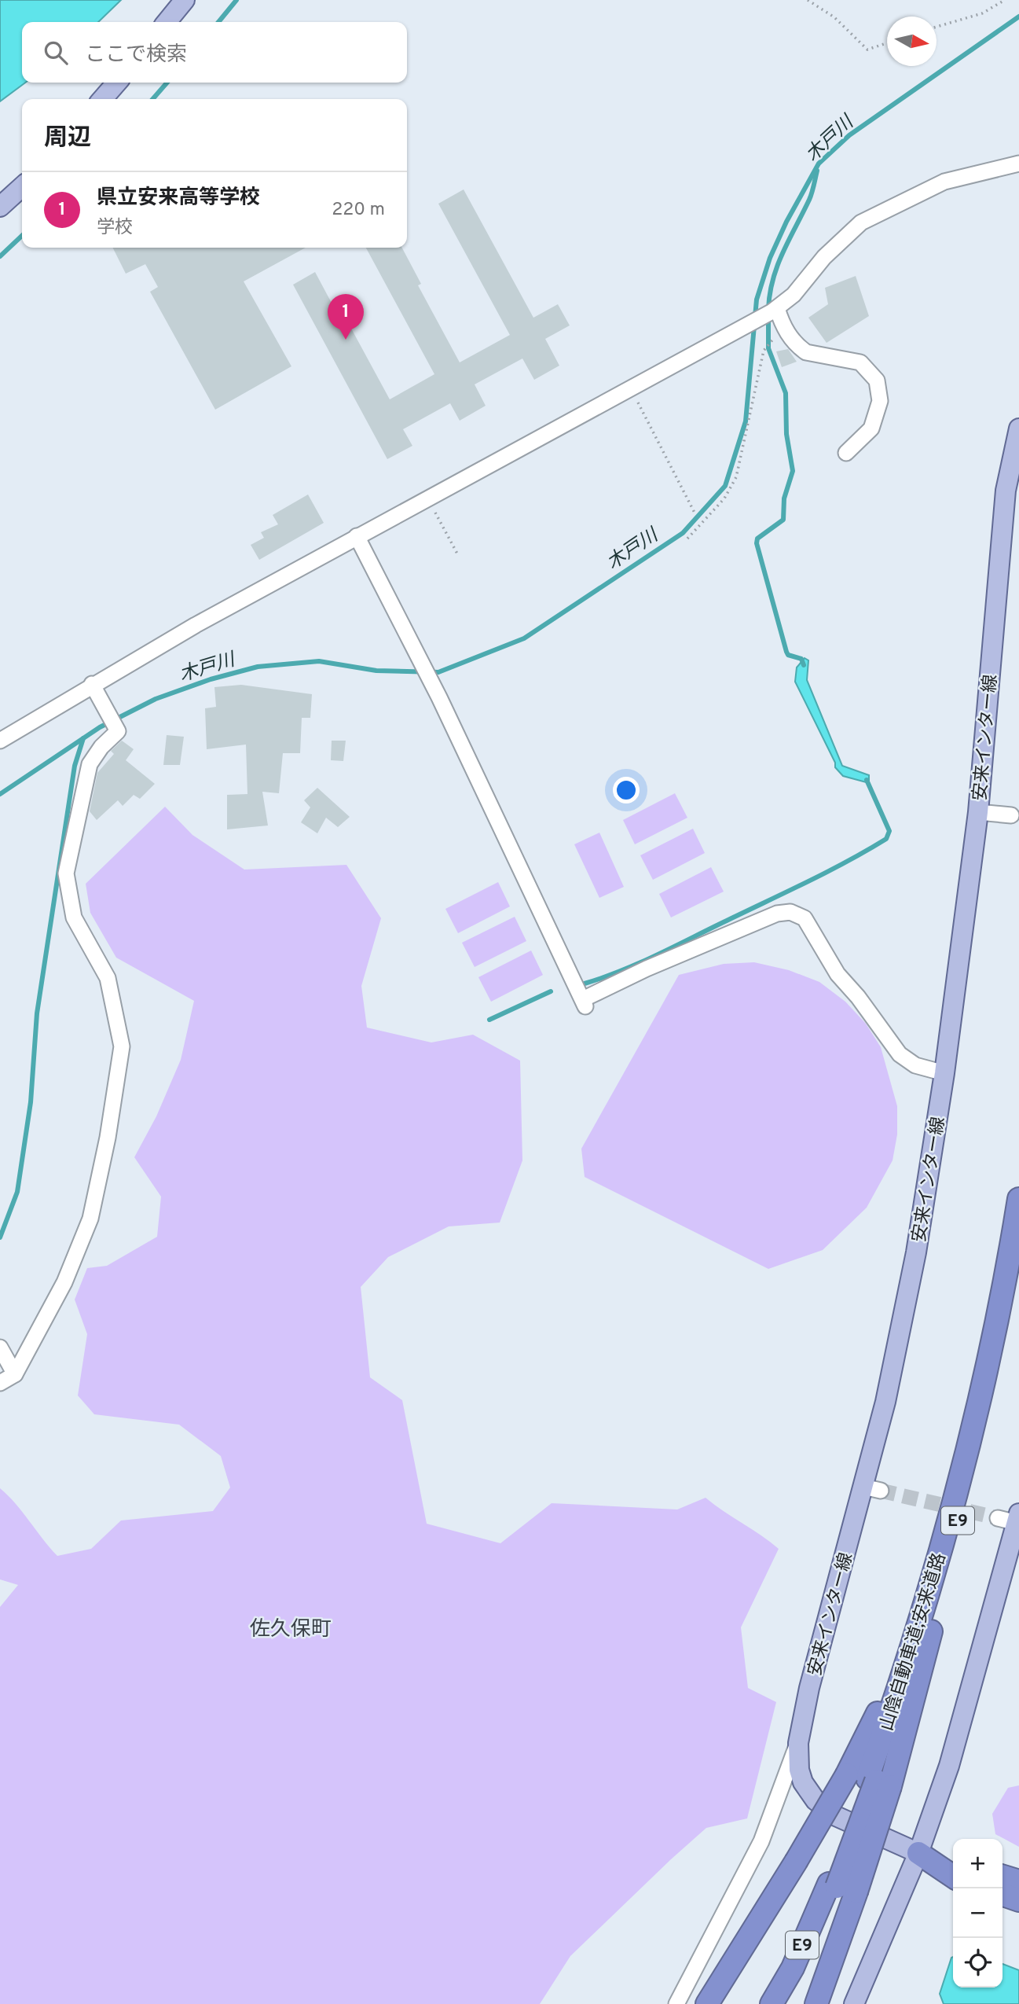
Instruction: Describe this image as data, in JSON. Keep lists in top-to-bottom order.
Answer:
{
  "streets": {
    "highway": ["E9", "山陰自動車道;安来道路"],
    "main road": ["安来インター線"]
  },
  "districts": ["佐久保町"],
  "water": ["木戸川"],
  "north": "right",
  "page": {
    "search": "ここで検索",
    "heading": "周辺",
    "list": [
      {
        "mark": "1",
        "name": "県立安来高等学校",
        "note": "学校",
        "value": "220 m"
      }
    ],
    "pins": "1",
    "map_buttons": ["+", "−"]
  }
}
